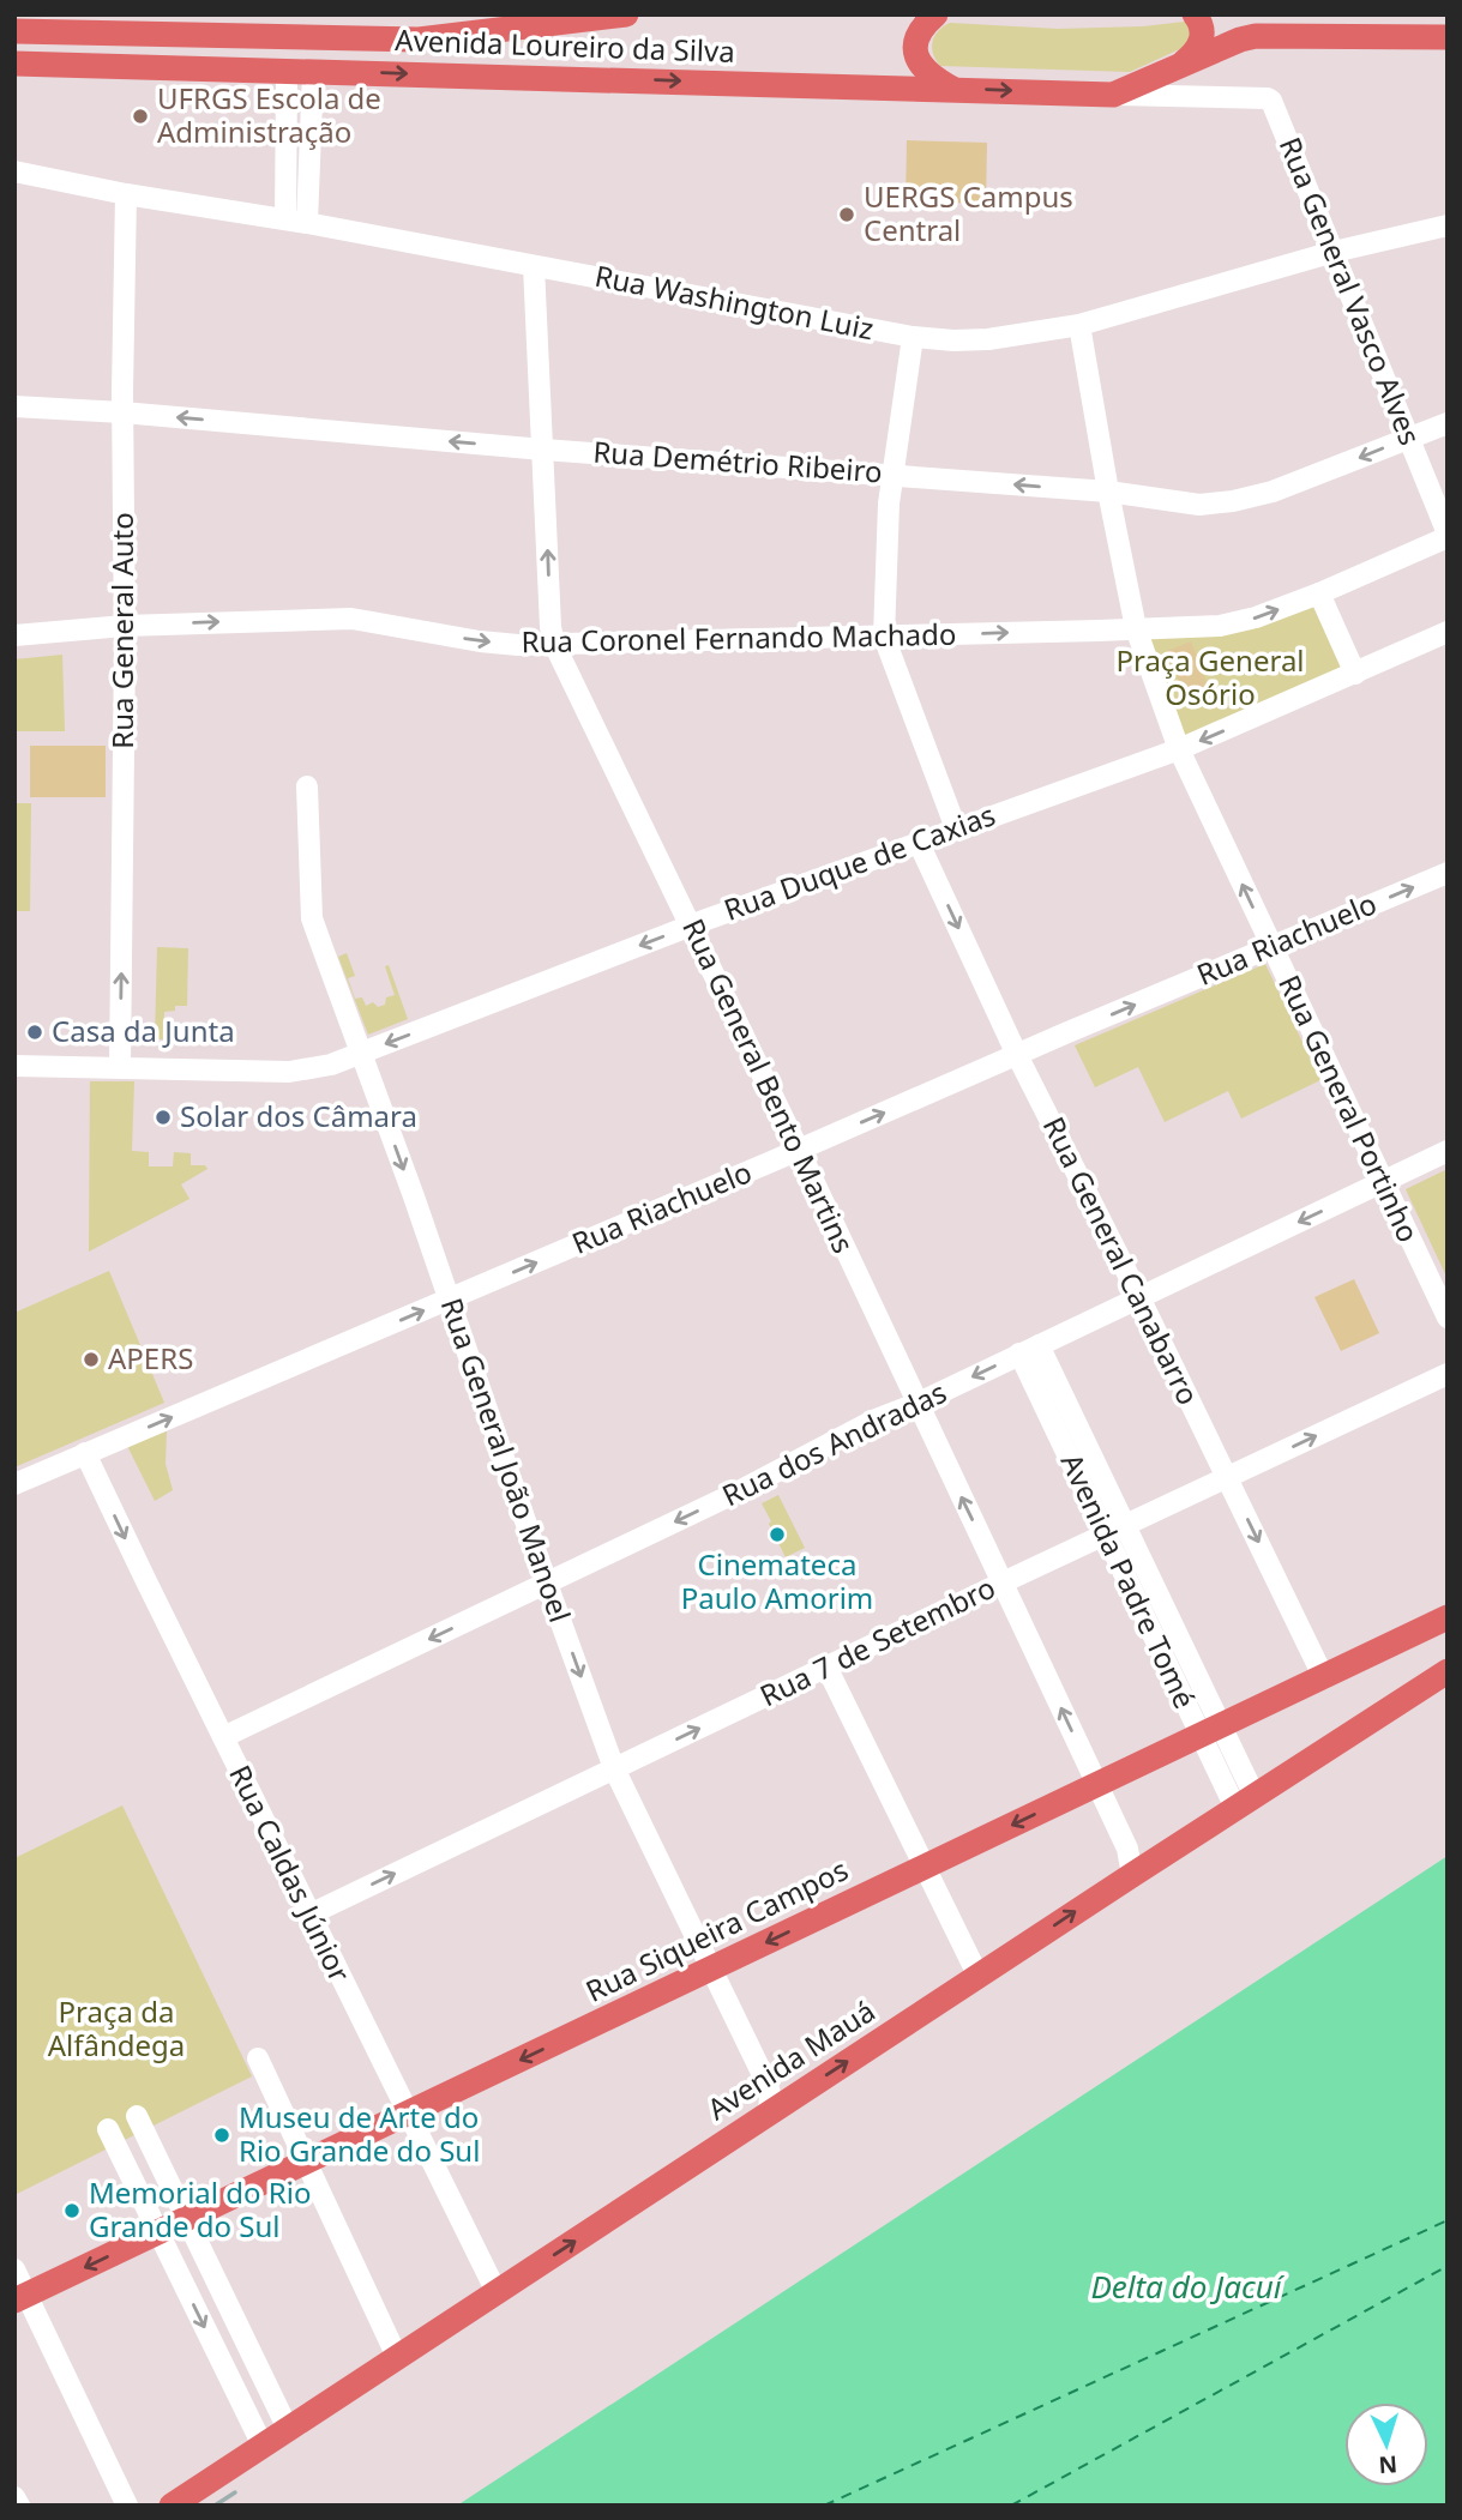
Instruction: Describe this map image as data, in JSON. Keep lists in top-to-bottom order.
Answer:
{
  "streets": {
    "main road": ["Avenida Loureiro da Silva", "Rua Siqueira Campos", "Avenida Mauá"],
    "street": [
      "Rua General Vasco Alves",
      "Rua Washington Luiz",
      "Rua Demétrio Ribeiro",
      "Rua General Auto",
      "Rua Coronel Fernando Machado",
      "Rua Duque de Caxias",
      "Rua Riachuelo",
      "Rua General Bento Martins",
      "Rua General Portinho",
      "Rua General Canabarro",
      "Rua dos Andradas",
      "Rua General João Manoel",
      "Avenida Padre Tomé",
      "Rua 7 de Setembro",
      "Rua Caldas Júnior"
    ]
  },
  "crossings": [
    ["Avenida Loureiro da Silva", "Rua General Vasco Alves"],
    ["Rua General Vasco Alves", "Rua Washington Luiz"],
    ["Rua General Vasco Alves", "Rua Demétrio Ribeiro"],
    ["Rua General Vasco Alves", "Rua Coronel Fernando Machado"],
    ["Rua Washington Luiz", "Rua General Auto"],
    ["Rua Washington Luiz", "Rua General Bento Martins"],
    ["Rua Washington Luiz", "Rua General Portinho"],
    ["Rua Demétrio Ribeiro", "Rua General Auto"],
    ["Rua Demétrio Ribeiro", "Rua General Bento Martins"],
    ["Rua Demétrio Ribeiro", "Rua General Portinho"],
    ["Rua General Auto", "Rua Coronel Fernando Machado"],
    ["Rua General Auto", "Rua Duque de Caxias"],
    ["Rua Coronel Fernando Machado", "Rua General Bento Martins"],
    ["Rua Coronel Fernando Machado", "Rua General Portinho"],
    ["Rua Duque de Caxias", "Rua General Bento Martins"],
    ["Rua Duque de Caxias", "Rua General Portinho"],
    ["Rua Duque de Caxias", "Rua General Canabarro"],
    ["Rua Duque de Caxias", "Rua General João Manoel"],
    ["Rua Riachuelo", "Rua General Bento Martins"],
    ["Rua Riachuelo", "Rua General Portinho"],
    ["Rua Riachuelo", "Rua General Canabarro"],
    ["Rua Riachuelo", "Rua General João Manoel"],
    ["Rua Riachuelo", "Rua Caldas Júnior"],
    ["Rua General Bento Martins", "Rua dos Andradas"],
    ["Rua General Bento Martins", "Rua 7 de Setembro"],
    ["Rua General Bento Martins", "Rua Siqueira Campos"],
    ["Rua General Bento Martins", "Avenida Mauá"],
    ["Rua General Portinho", "Rua dos Andradas"],
    ["Rua General Canabarro", "Rua dos Andradas"],
    ["Rua General Canabarro", "Rua 7 de Setembro"],
    ["Rua General Canabarro", "Rua Siqueira Campos"],
    ["Rua dos Andradas", "Rua General João Manoel"],
    ["Rua dos Andradas", "Avenida Padre Tomé"],
    ["Rua dos Andradas", "Rua Caldas Júnior"],
    ["Rua General João Manoel", "Rua 7 de Setembro"],
    ["Rua General João Manoel", "Rua Siqueira Campos"],
    ["Rua General João Manoel", "Avenida Mauá"],
    ["Avenida Padre Tomé", "Rua 7 de Setembro"],
    ["Avenida Padre Tomé", "Rua Siqueira Campos"],
    ["Avenida Padre Tomé", "Avenida Mauá"],
    ["Rua 7 de Setembro", "Rua Caldas Júnior"],
    ["Rua Caldas Júnior", "Rua Siqueira Campos"],
    ["Rua Caldas Júnior", "Avenida Mauá"]
  ],
  "one_way": [
    "Rua Demétrio Ribeiro",
    "Rua General Auto",
    "Rua Coronel Fernando Machado",
    "Rua Duque de Caxias",
    "Rua Riachuelo",
    "Rua General Canabarro",
    "Rua dos Andradas",
    "Rua 7 de Setembro",
    "Rua Siqueira Campos",
    "Avenida Mauá"
  ],
  "water": ["Delta do Jacuí"],
  "parks": ["Praça General Osório", "Praça da Alfândega"],
  "places": [
    "UFRGS Escola de Administração",
    "UERGS Campus Central",
    "Casa da Junta",
    "Solar dos Câmara",
    "APERS",
    "Cinemateca Paulo Amorim",
    "Museu de Arte do Rio Grande do Sul",
    "Memorial do Rio Grande do Sul"
  ],
  "north": "bottom"
}
